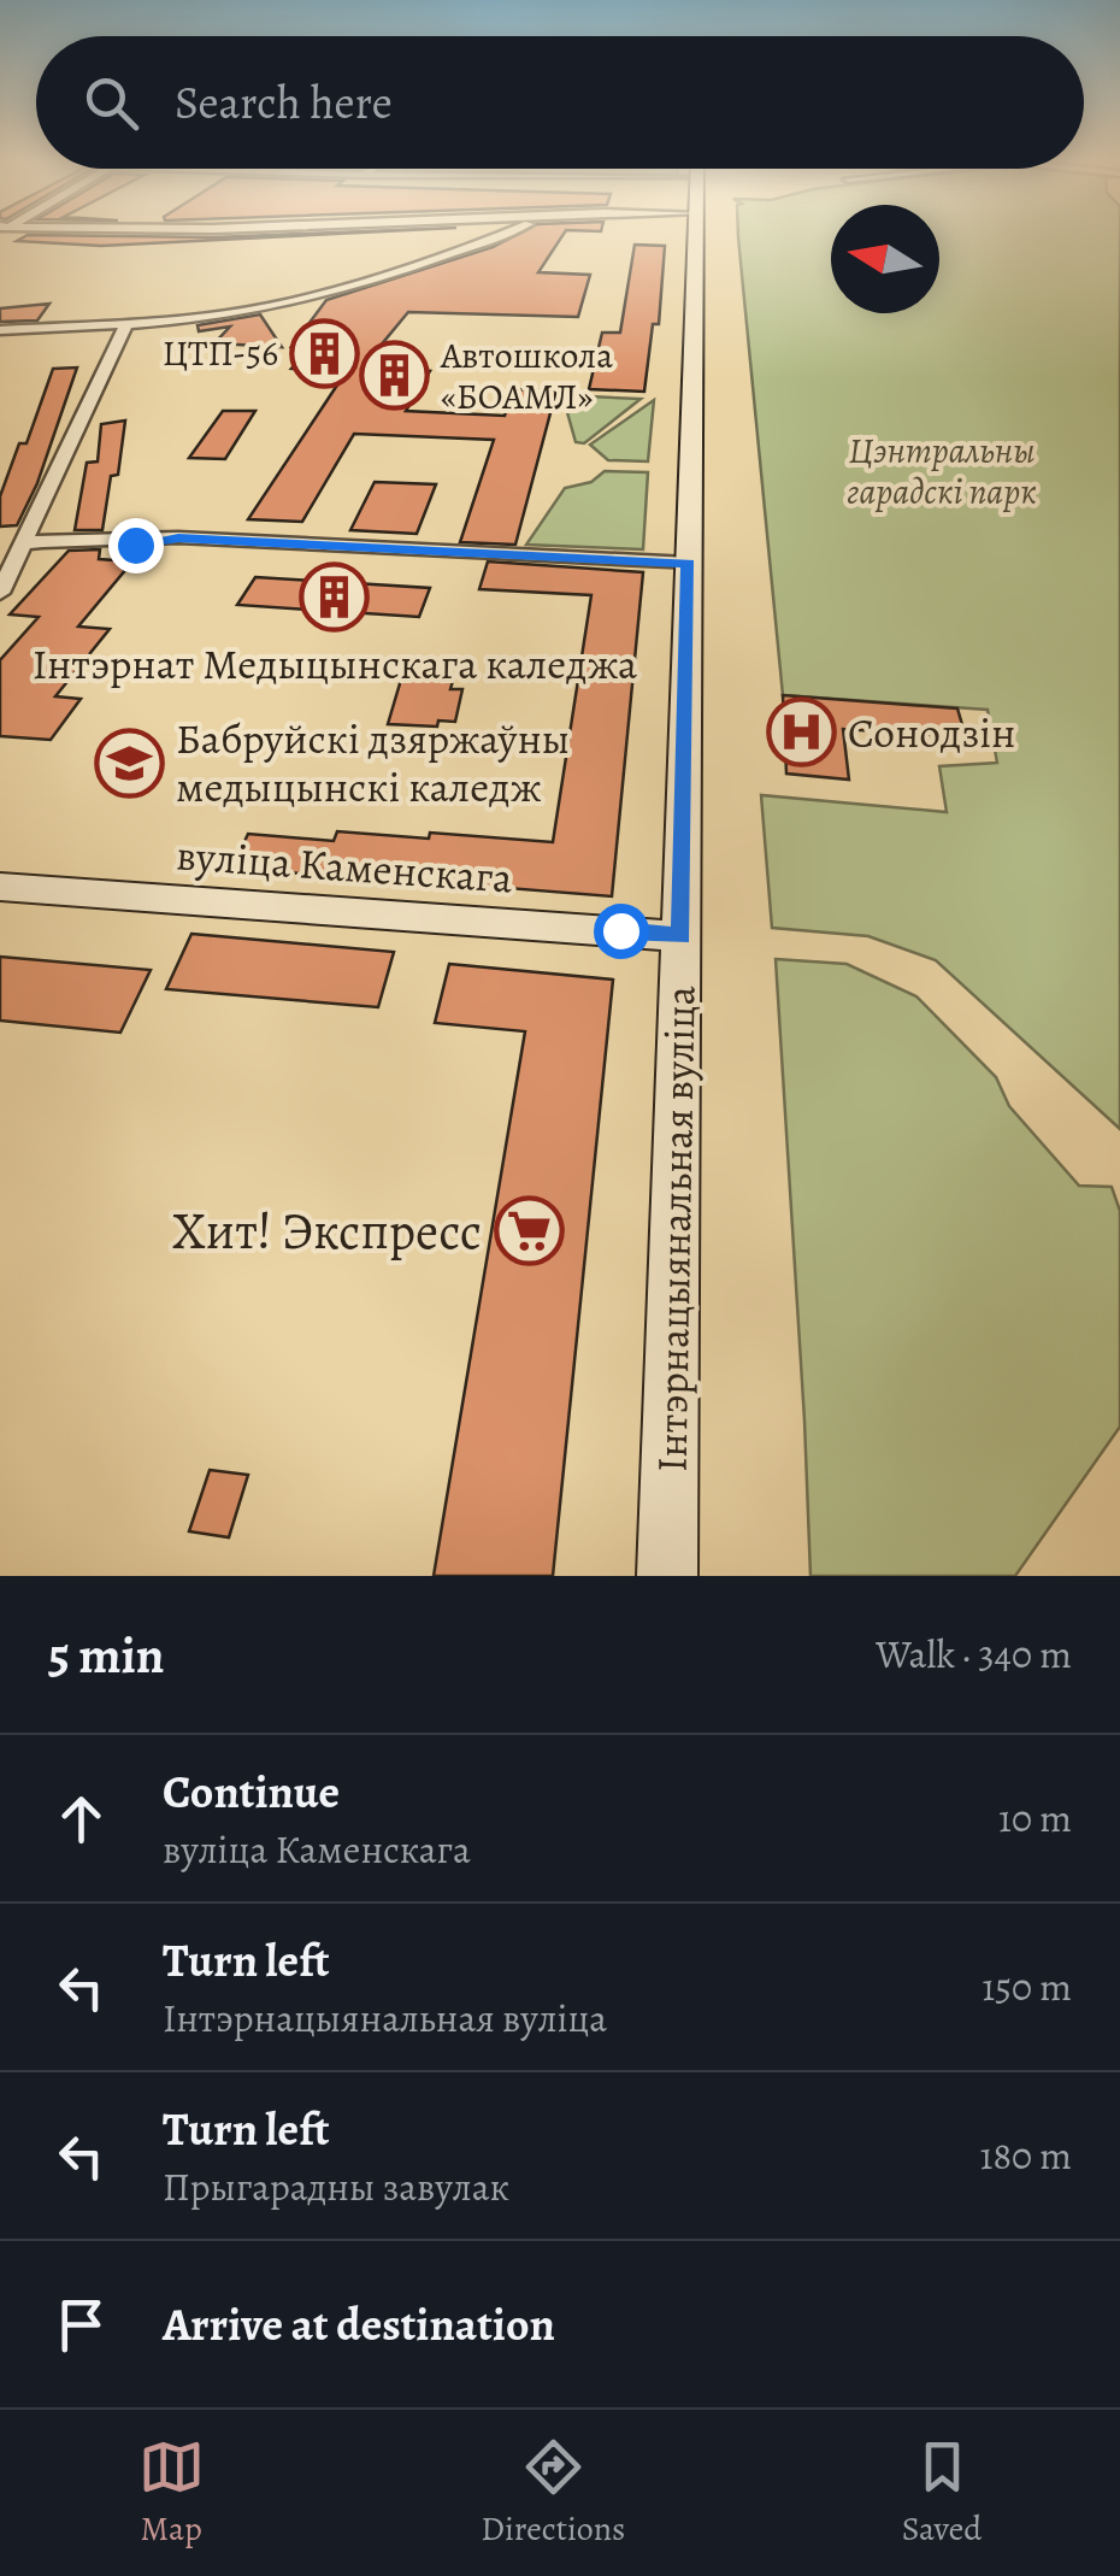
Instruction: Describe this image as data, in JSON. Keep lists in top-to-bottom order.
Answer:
{
  "streets": {
    "main road": ["вуліца Каменскага", "Інтэрнацыянальная вуліца"]
  },
  "crossings": [
    ["вуліца Каменскага", "Інтэрнацыянальная вуліца"]
  ],
  "parks": ["Цэнтральны гарадскі парк"],
  "places": {
    "building": ["ЦТП-56", "Автошкола «БОАМЛ»", "Інтэрнат Медыцынскага каледжа"],
    "hospital": ["Сонодзін"],
    "school or university": ["Бабруйскі дзяржаўны медыцынскі каледж"],
    "supermarket": ["Хит! Экспресс"]
  },
  "north": "left",
  "page": {
    "search": "Search here",
    "heading": ["5 min", "Walk · 340 m"],
    "list": [
      ["Continue", "вуліца Каменскага", "10 m"],
      ["Turn left", "Інтэрнацыянальная вуліца", "150 m"],
      ["Turn left", "Прыгарадны завулак", "180 m"],
      "Arrive at destination"
    ],
    "nav": ["Map", "Directions", "Saved"]
  }
}
